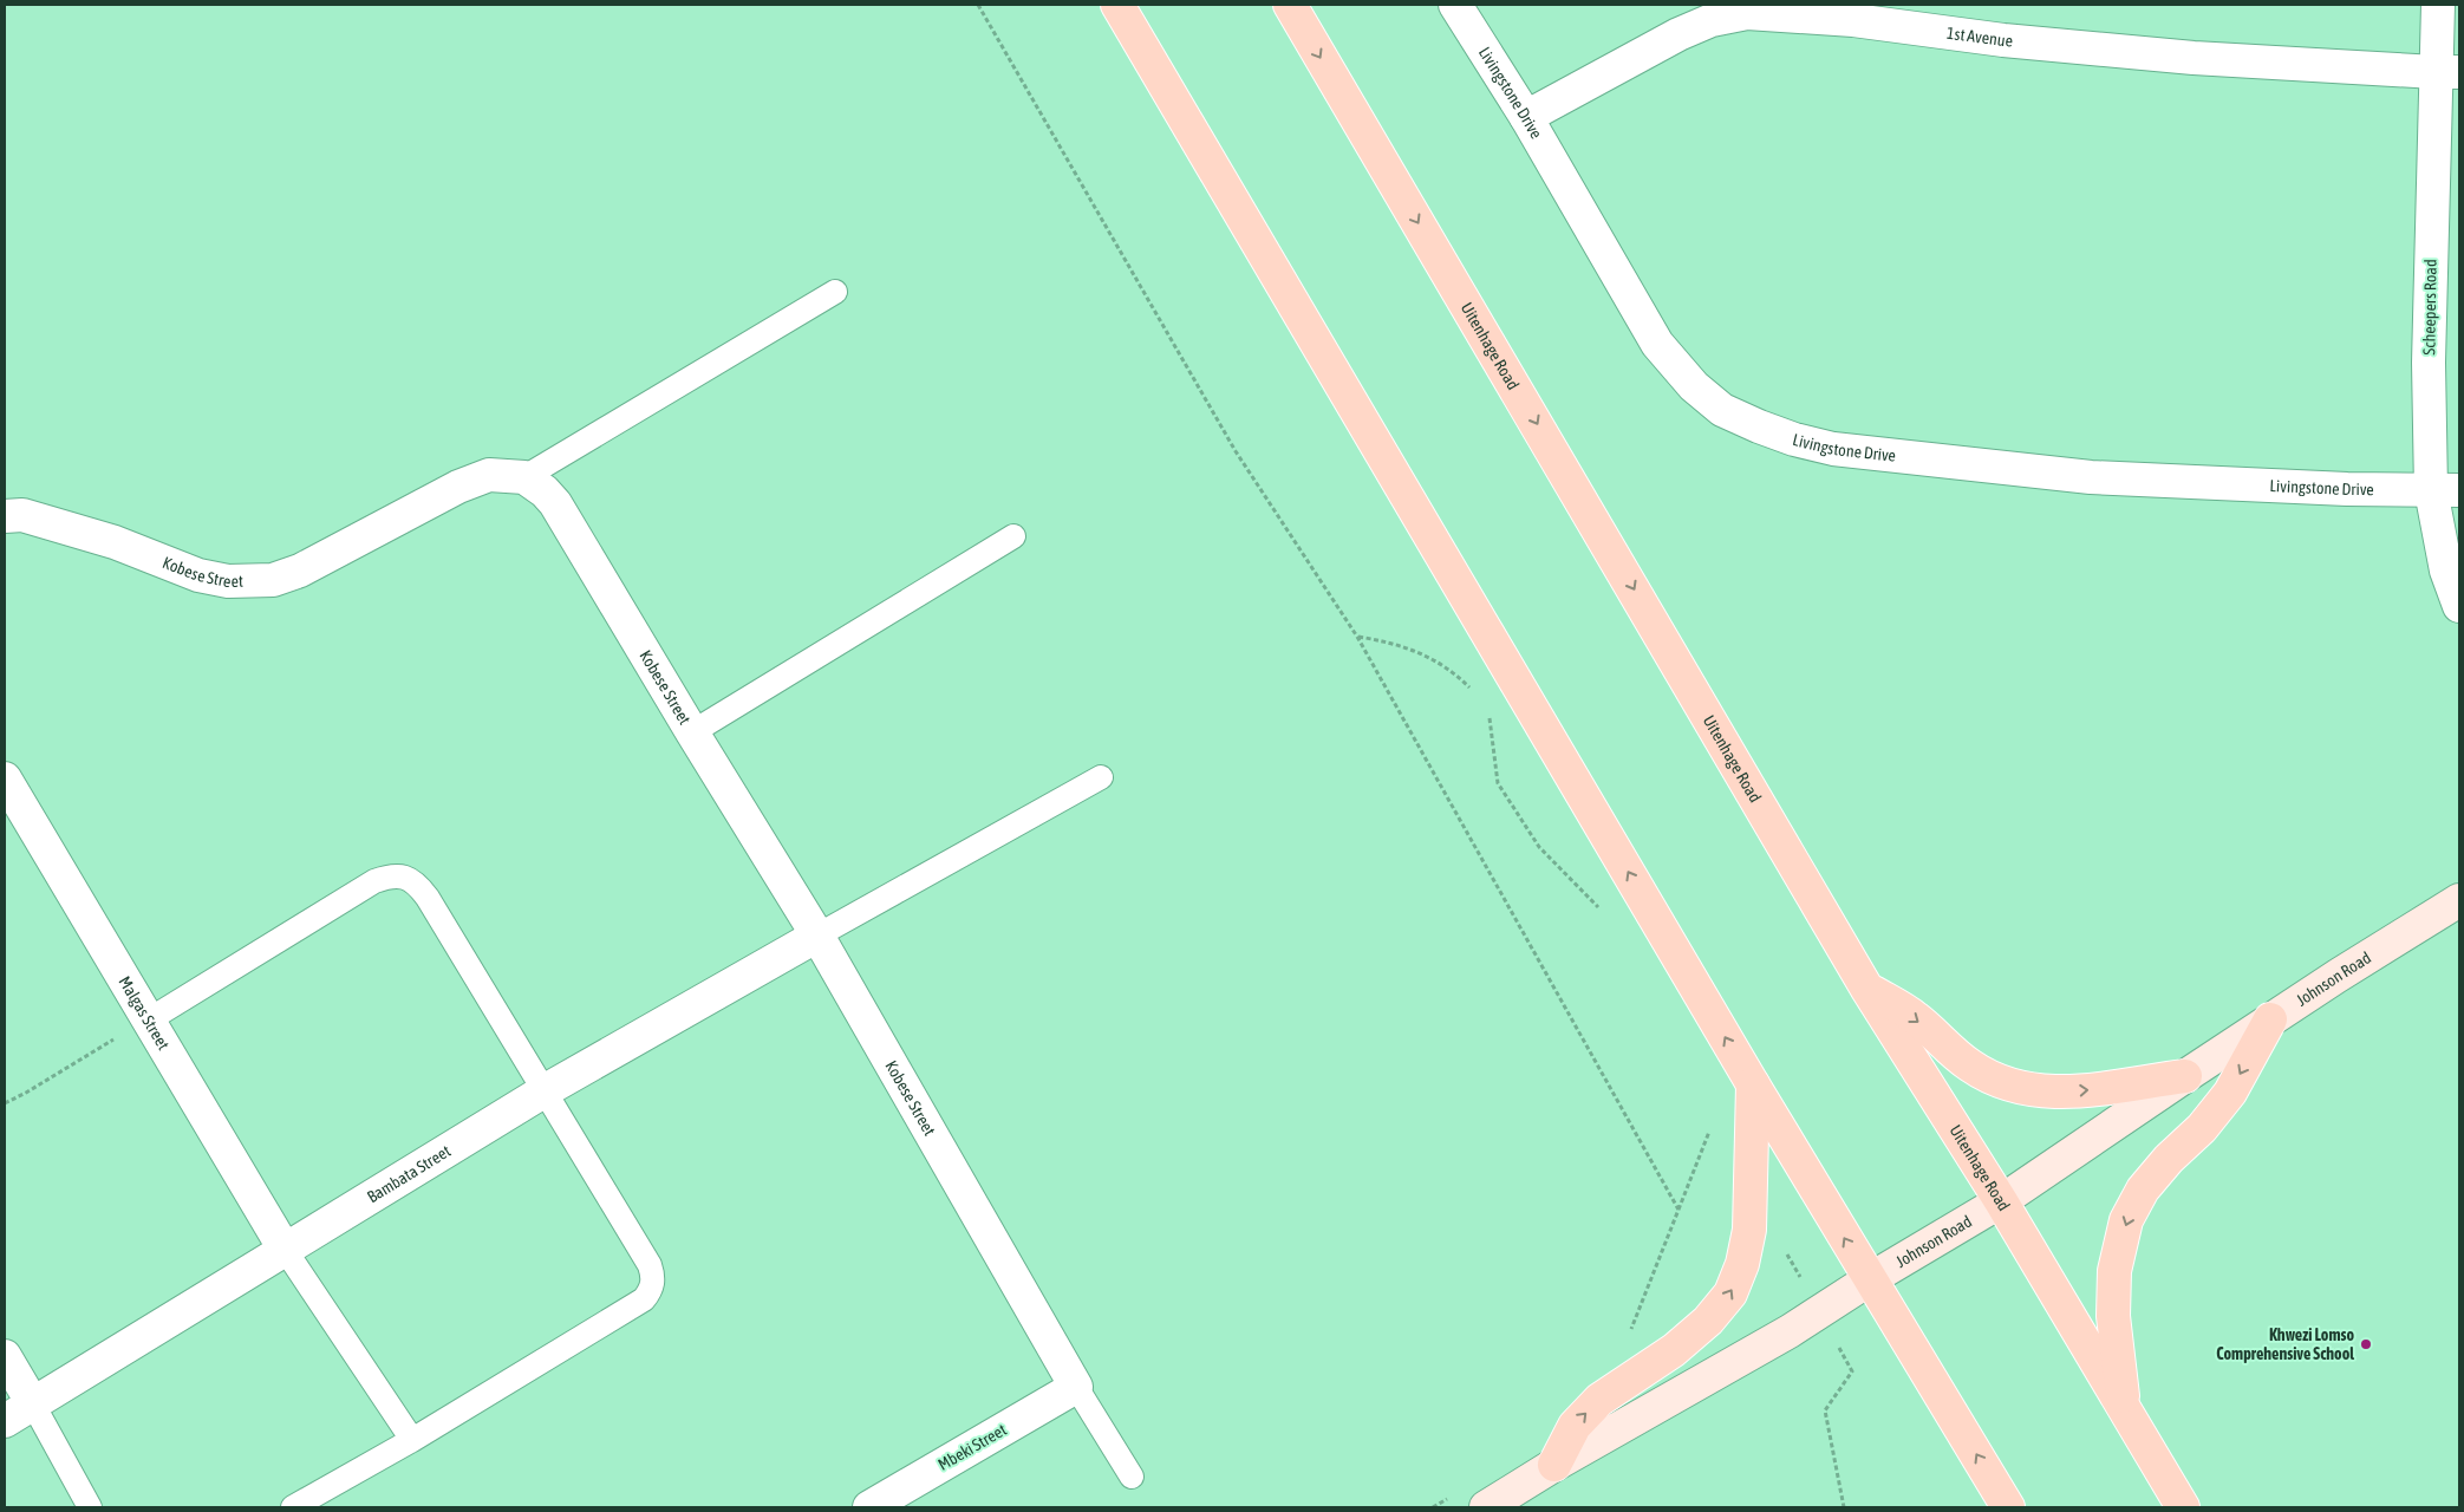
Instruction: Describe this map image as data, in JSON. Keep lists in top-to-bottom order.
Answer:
{
  "streets": {
    "main road": ["Uitenhage Road"],
    "street": [
      "1st Avenue",
      "Livingstone Drive",
      "Scheepers Road",
      "Kobese Street",
      "Johnson Road",
      "Malgas Street",
      "Bambata Street",
      "Mbeki Street"
    ]
  },
  "crossings": [
    ["1st Avenue", "Livingstone Drive"],
    ["1st Avenue", "Scheepers Road"],
    ["Livingstone Drive", "Scheepers Road"],
    ["Uitenhage Road", "Johnson Road"],
    ["Kobese Street", "Bambata Street"],
    ["Kobese Street", "Mbeki Street"],
    ["Malgas Street", "Bambata Street"]
  ],
  "places": ["Khwezi Lomso Comprehensive School"]
}
